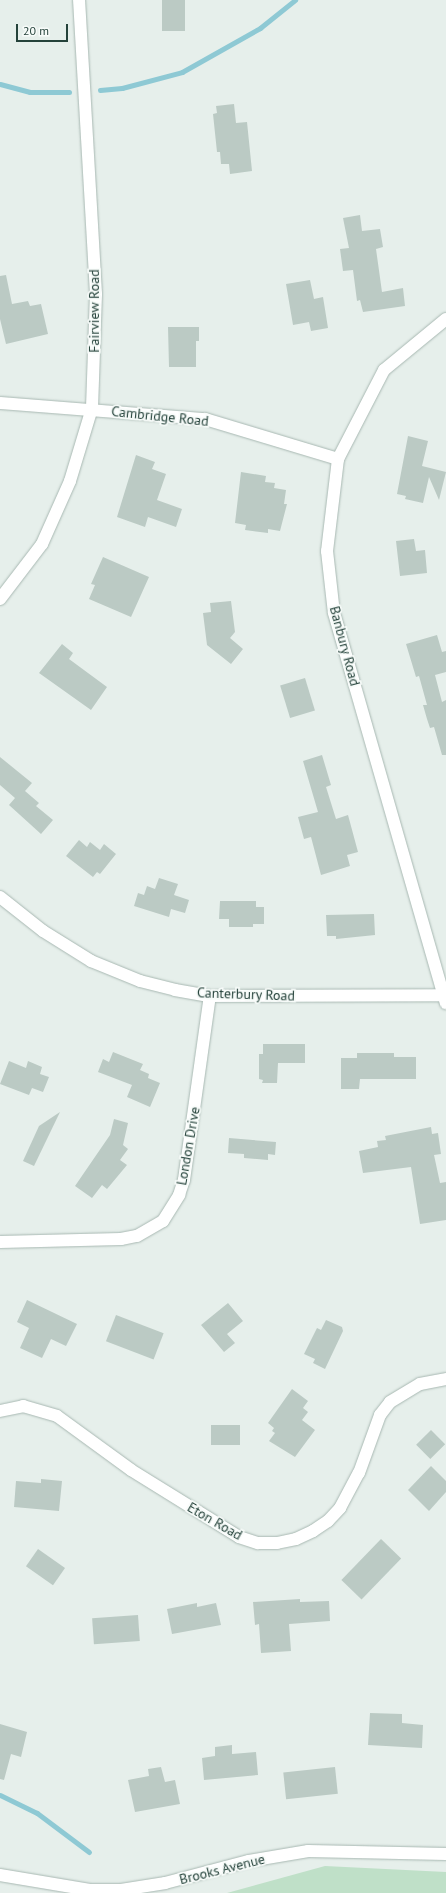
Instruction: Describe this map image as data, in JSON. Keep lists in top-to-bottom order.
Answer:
{
  "streets": {
    "street": [
      "Fairview Road",
      "Cambridge Road",
      "Banbury Road",
      "Canterbury Road",
      "London Drive",
      "Eton Road",
      "Brooks Avenue"
    ]
  },
  "crossings": [
    ["Fairview Road", "Cambridge Road"],
    ["Cambridge Road", "Banbury Road"],
    ["Banbury Road", "Canterbury Road"],
    ["Canterbury Road", "London Drive"]
  ],
  "scale_bar": "20 m"
}
